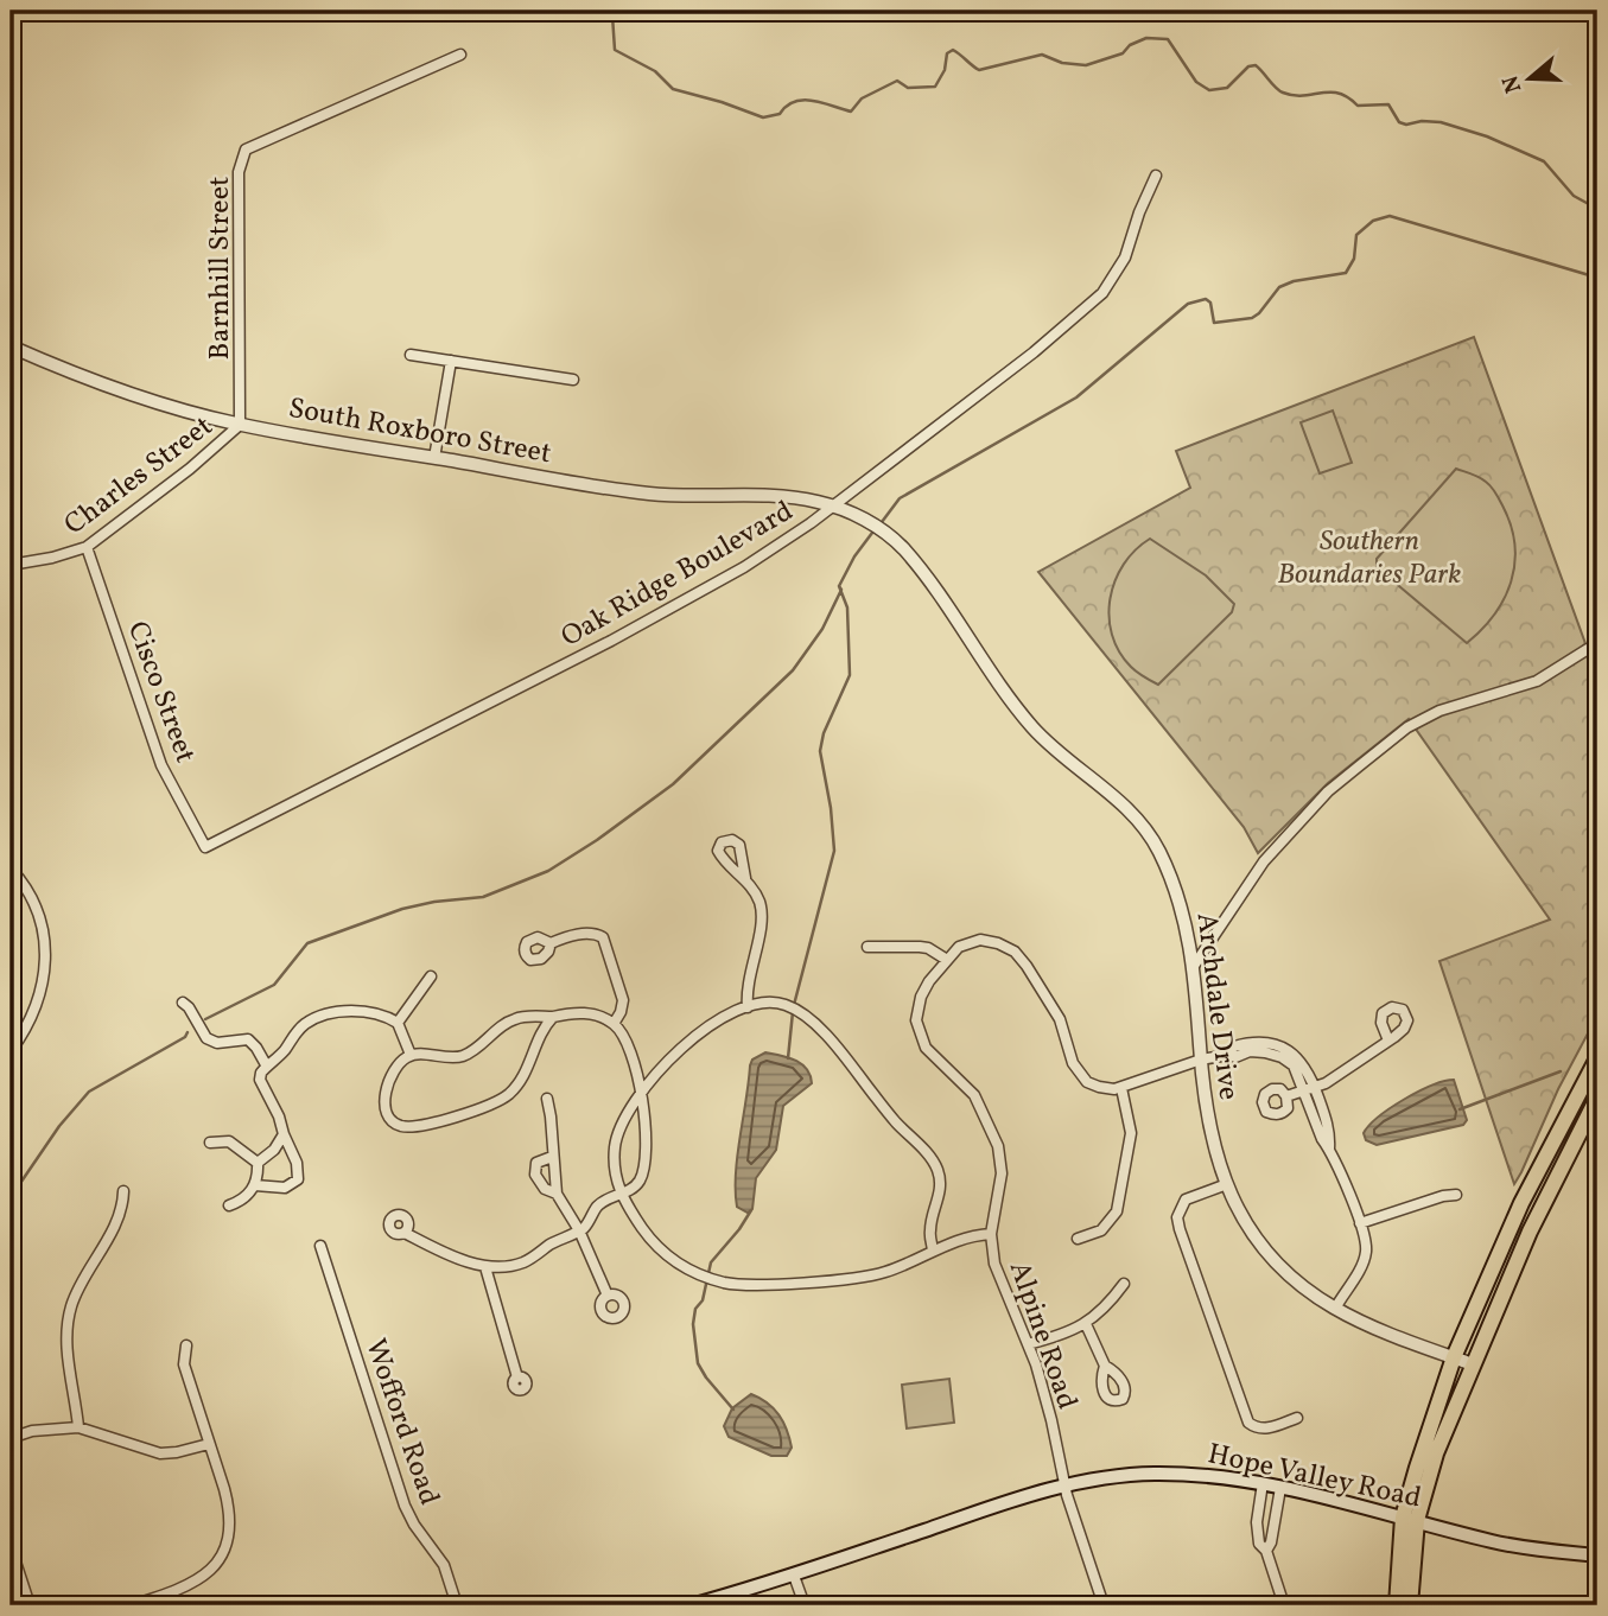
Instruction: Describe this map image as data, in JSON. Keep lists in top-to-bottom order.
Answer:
{
  "streets": {
    "main road": ["Hope Valley Road"],
    "street": [
      "Barnhill Street",
      "South Roxboro Street",
      "Charles Street",
      "Oak Ridge Boulevard",
      "Cisco Street",
      "Archdale Drive",
      "Alpine Road",
      "Wofford Road"
    ]
  },
  "crossings": [
    ["Barnhill Street", "South Roxboro Street"],
    ["Barnhill Street", "Charles Street"],
    ["South Roxboro Street", "Charles Street"],
    ["South Roxboro Street", "Oak Ridge Boulevard"],
    ["South Roxboro Street", "Archdale Drive"],
    ["Charles Street", "Cisco Street"],
    ["Oak Ridge Boulevard", "Cisco Street"],
    ["Oak Ridge Boulevard", "Archdale Drive"],
    ["Alpine Road", "Hope Valley Road"]
  ],
  "parks": ["Southern Boundaries Park"],
  "north": "left"
}
